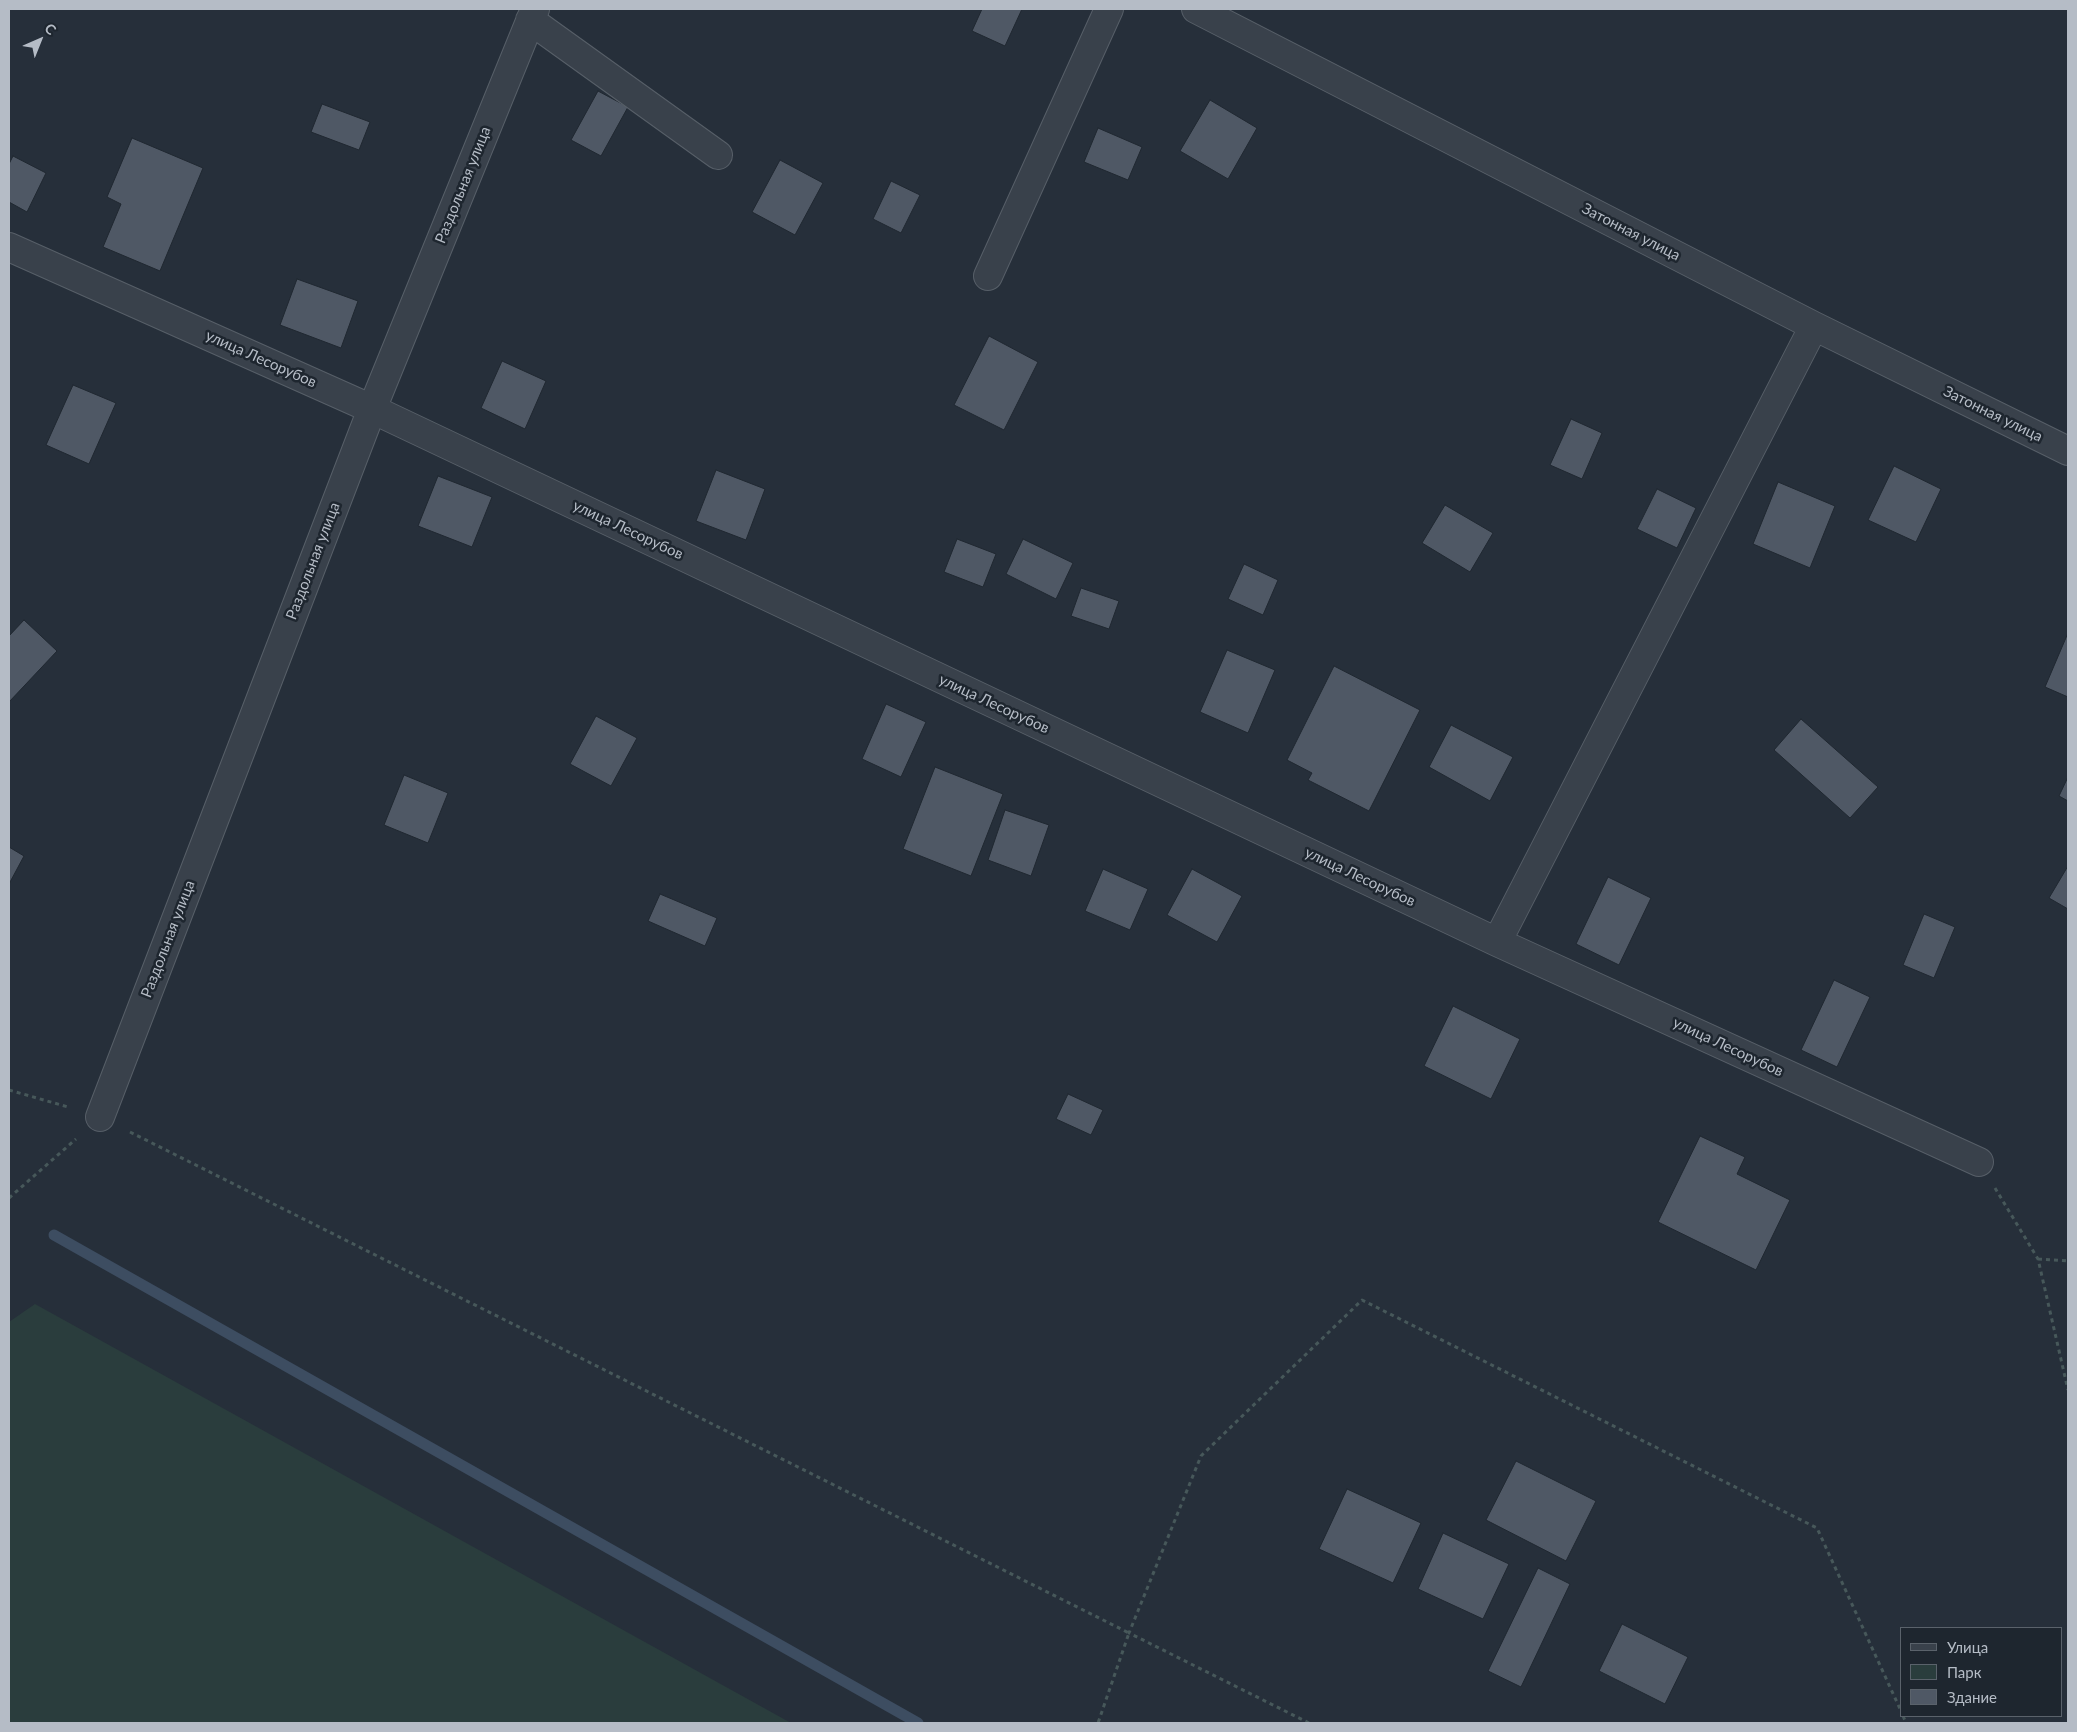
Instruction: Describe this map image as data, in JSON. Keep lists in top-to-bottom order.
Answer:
{
  "streets": {
    "street": ["Раздольная улица", "Затонная улица", "улица Лесорубов"]
  },
  "crossings": [
    ["Раздольная улица", "улица Лесорубов"]
  ],
  "legend": ["Улица", "Парк", "Здание"],
  "north": "top right"
}
